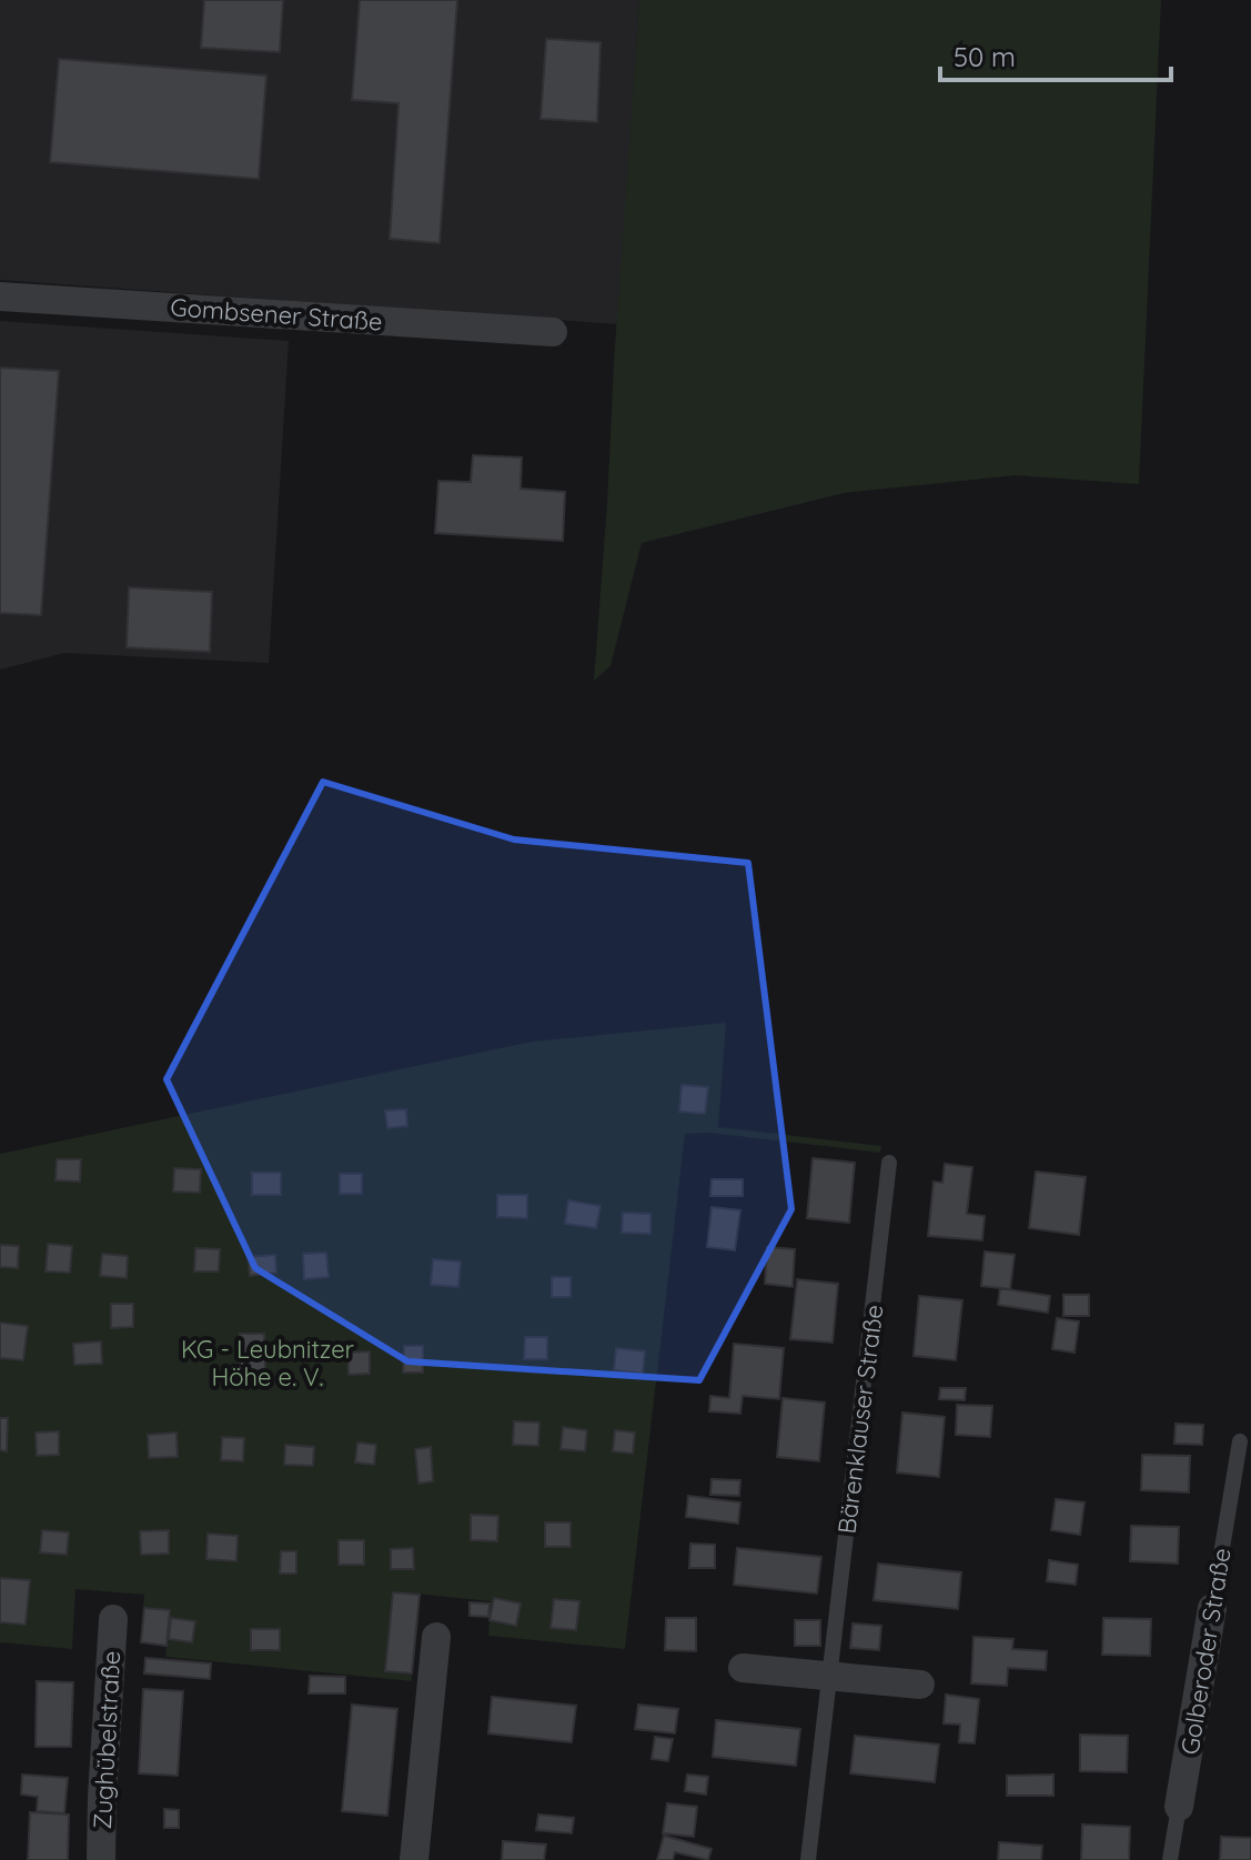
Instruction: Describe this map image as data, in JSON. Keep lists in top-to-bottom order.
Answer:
{
  "streets": {
    "street": ["Gombsener Straße", "Golberoder Straße", "Zughübelstraße"],
    "lane": ["Bärenklauser Straße"]
  },
  "parks": ["KG - Leubnitzer Höhe e. V."],
  "scale_bar": "50 m"
}
